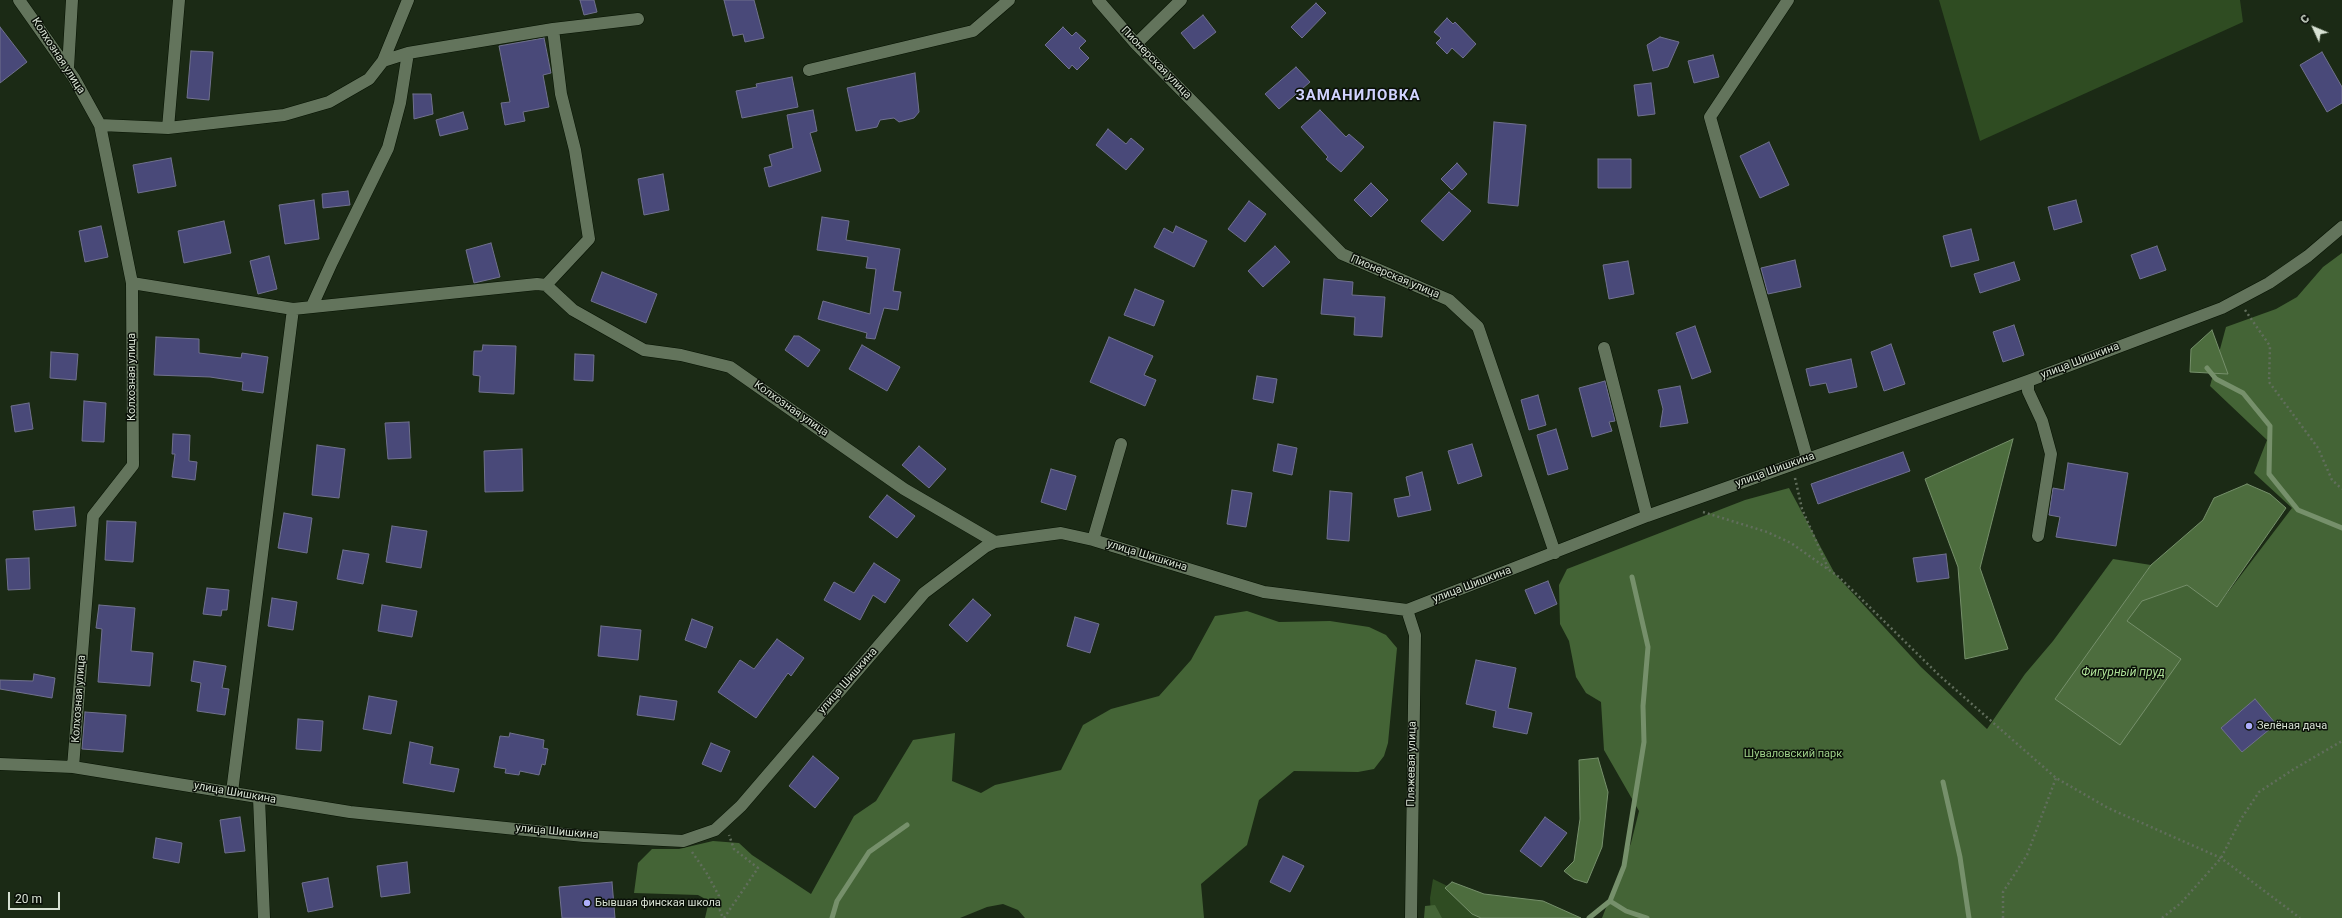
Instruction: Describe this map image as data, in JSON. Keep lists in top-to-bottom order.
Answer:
{
  "streets": {
    "street": [
      "Колхозная улица",
      "Пионерская улица",
      "улица Шишкина",
      "Пляжевая улица"
    ]
  },
  "crossings": [
    ["Колхозная улица", "улица Шишкина"],
    ["Пионерская улица", "улица Шишкина"],
    ["улица Шишкина", "Пляжевая улица"]
  ],
  "districts": ["ЗАМАНИЛОВКА"],
  "water": ["Фигурный пруд"],
  "parks": ["Шуваловский парк"],
  "places": ["Зелёная дача", "Бывшая финская школа"],
  "scale_bar": "20 m",
  "north": "top left"
}
